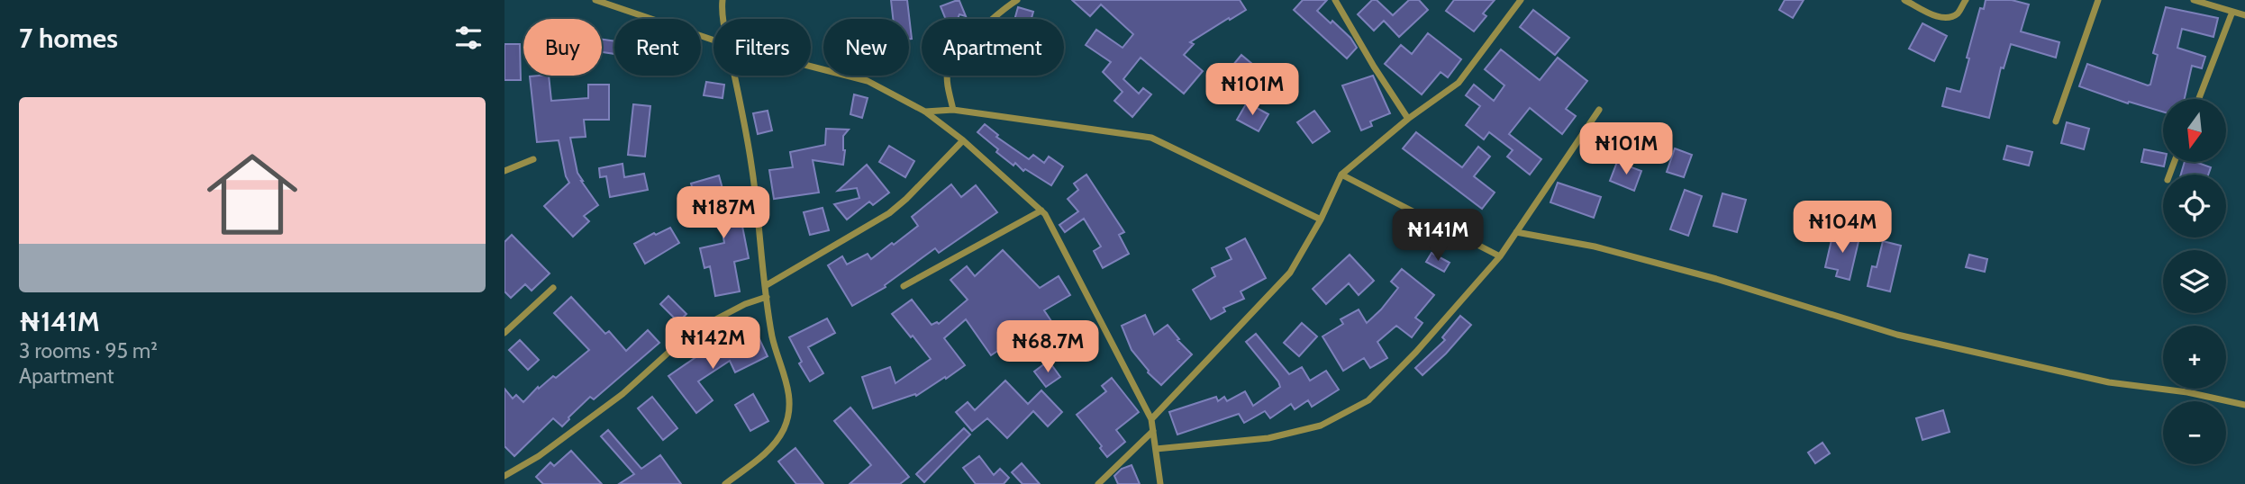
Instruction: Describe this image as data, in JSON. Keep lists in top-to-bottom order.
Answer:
{
  "north": "bottom",
  "page": {
    "heading": "7 homes",
    "chip": [
      "Buy",
      "Rent",
      "Filters",
      "New",
      "Apartment"
    ],
    "price": [
      "₦101M",
      "₦101M",
      "₦187M",
      "₦104M",
      "₦141M",
      "₦142M",
      "₦68.7M"
    ],
    "list": [
      {
        "name": "₦141M",
        "note": "3 rooms · 95 m² · Apartment"
      }
    ],
    "map_buttons": ["+", "−"]
  }
}
